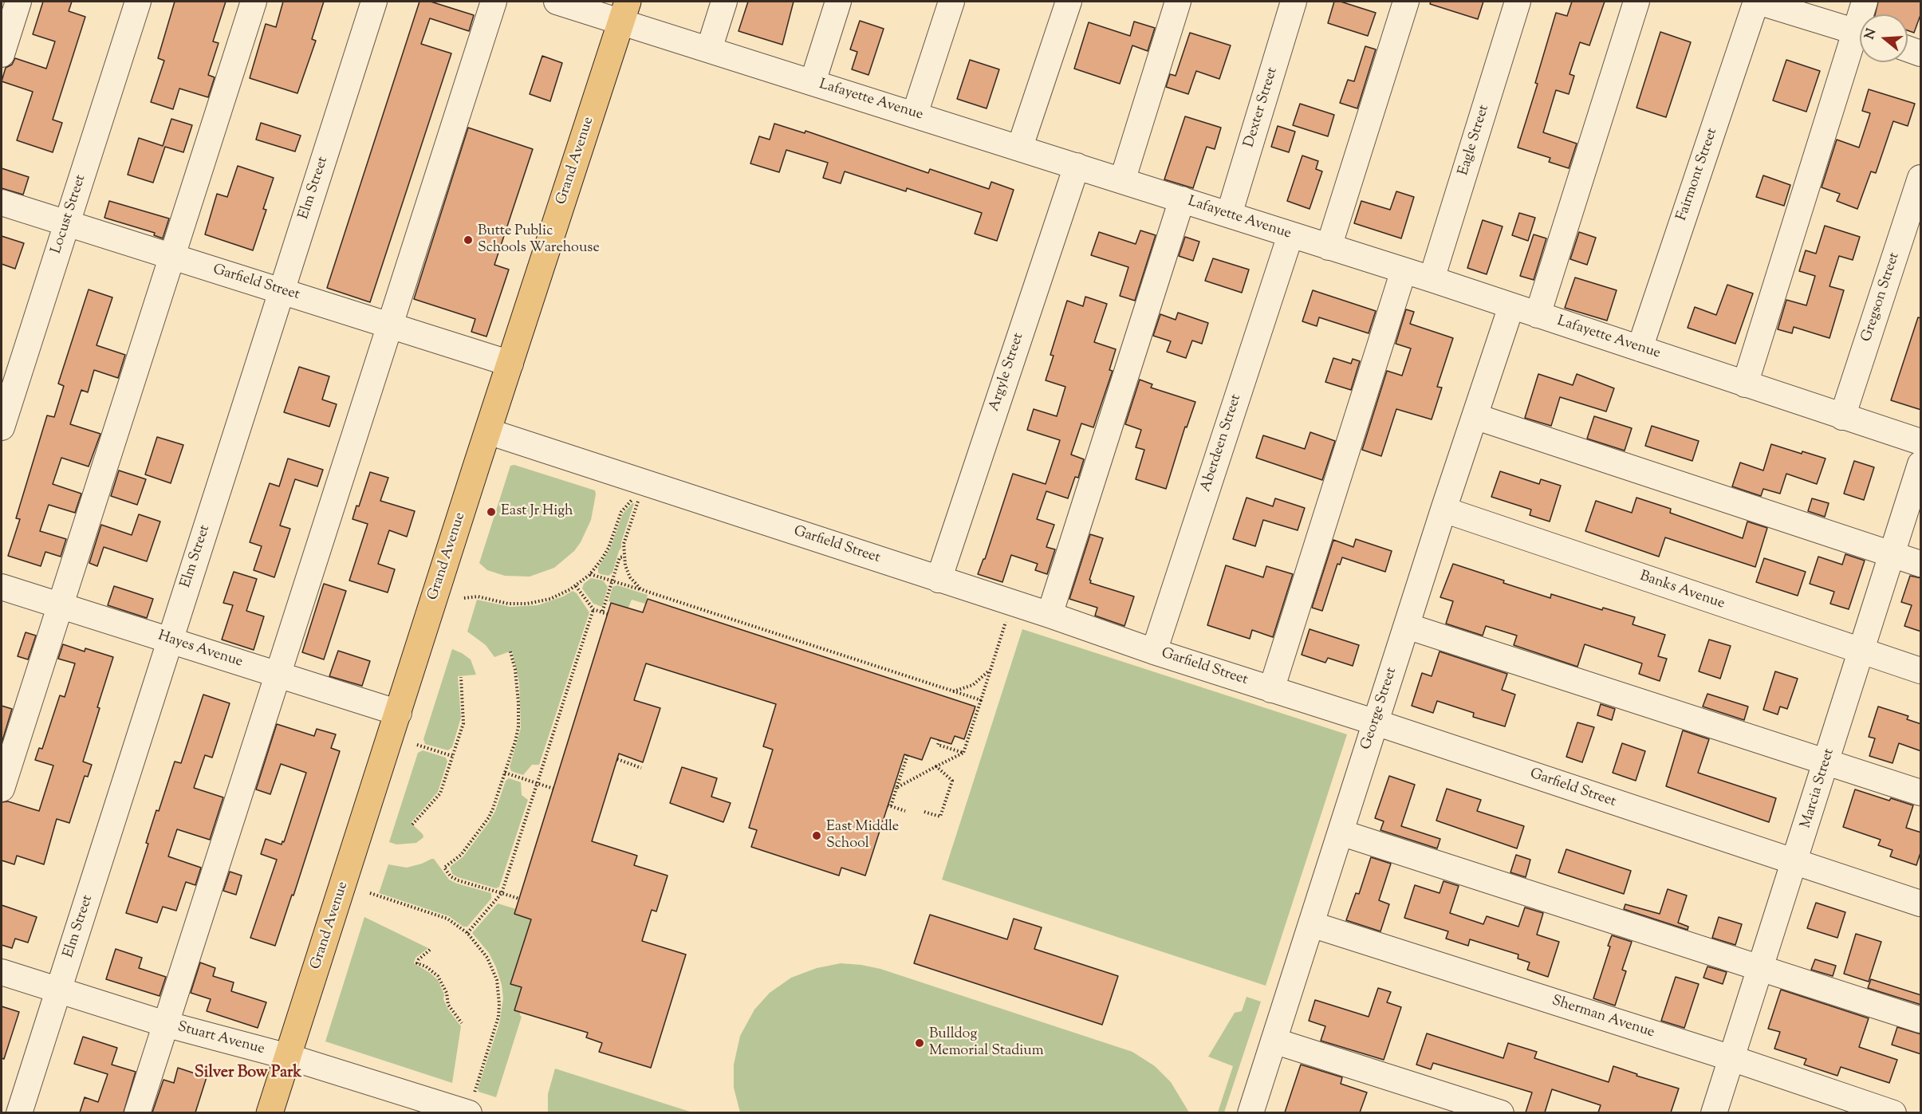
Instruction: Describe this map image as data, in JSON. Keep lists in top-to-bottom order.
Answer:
{
  "streets": {
    "main road": ["Grand Avenue"],
    "street": [
      "Lafayette Avenue",
      "Dexter Street",
      "Eagle Street",
      "Fairmont Street",
      "Elm Street",
      "Locust Street",
      "Garfield Street",
      "Gregson Street",
      "Argyle Street",
      "Aberdeen Street",
      "Banks Avenue",
      "Hayes Avenue",
      "George Street",
      "Marcia Street",
      "Sherman Avenue",
      "Stuart Avenue"
    ]
  },
  "crossings": [
    ["Lafayette Avenue", "Dexter Street"],
    ["Lafayette Avenue", "Eagle Street"],
    ["Lafayette Avenue", "Grand Avenue"],
    ["Lafayette Avenue", "Fairmont Street"],
    ["Lafayette Avenue", "Gregson Street"],
    ["Lafayette Avenue", "Argyle Street"],
    ["Lafayette Avenue", "Aberdeen Street"],
    ["Lafayette Avenue", "George Street"],
    ["Grand Avenue", "Garfield Street"],
    ["Grand Avenue", "Hayes Avenue"],
    ["Grand Avenue", "Stuart Avenue"],
    ["Elm Street", "Garfield Street"],
    ["Elm Street", "Hayes Avenue"],
    ["Elm Street", "Stuart Avenue"],
    ["Locust Street", "Garfield Street"],
    ["Garfield Street", "Argyle Street"],
    ["Garfield Street", "Aberdeen Street"],
    ["Garfield Street", "George Street"],
    ["Garfield Street", "Marcia Street"],
    ["Banks Avenue", "George Street"],
    ["Banks Avenue", "Marcia Street"],
    ["George Street", "Sherman Avenue"],
    ["Marcia Street", "Sherman Avenue"]
  ],
  "districts": ["Silver Bow Park"],
  "places": [
    "Butte Public Schools Warehouse",
    "East Jr High",
    "East Middle School",
    "Bulldog Memorial Stadium"
  ],
  "north": "left"
}
